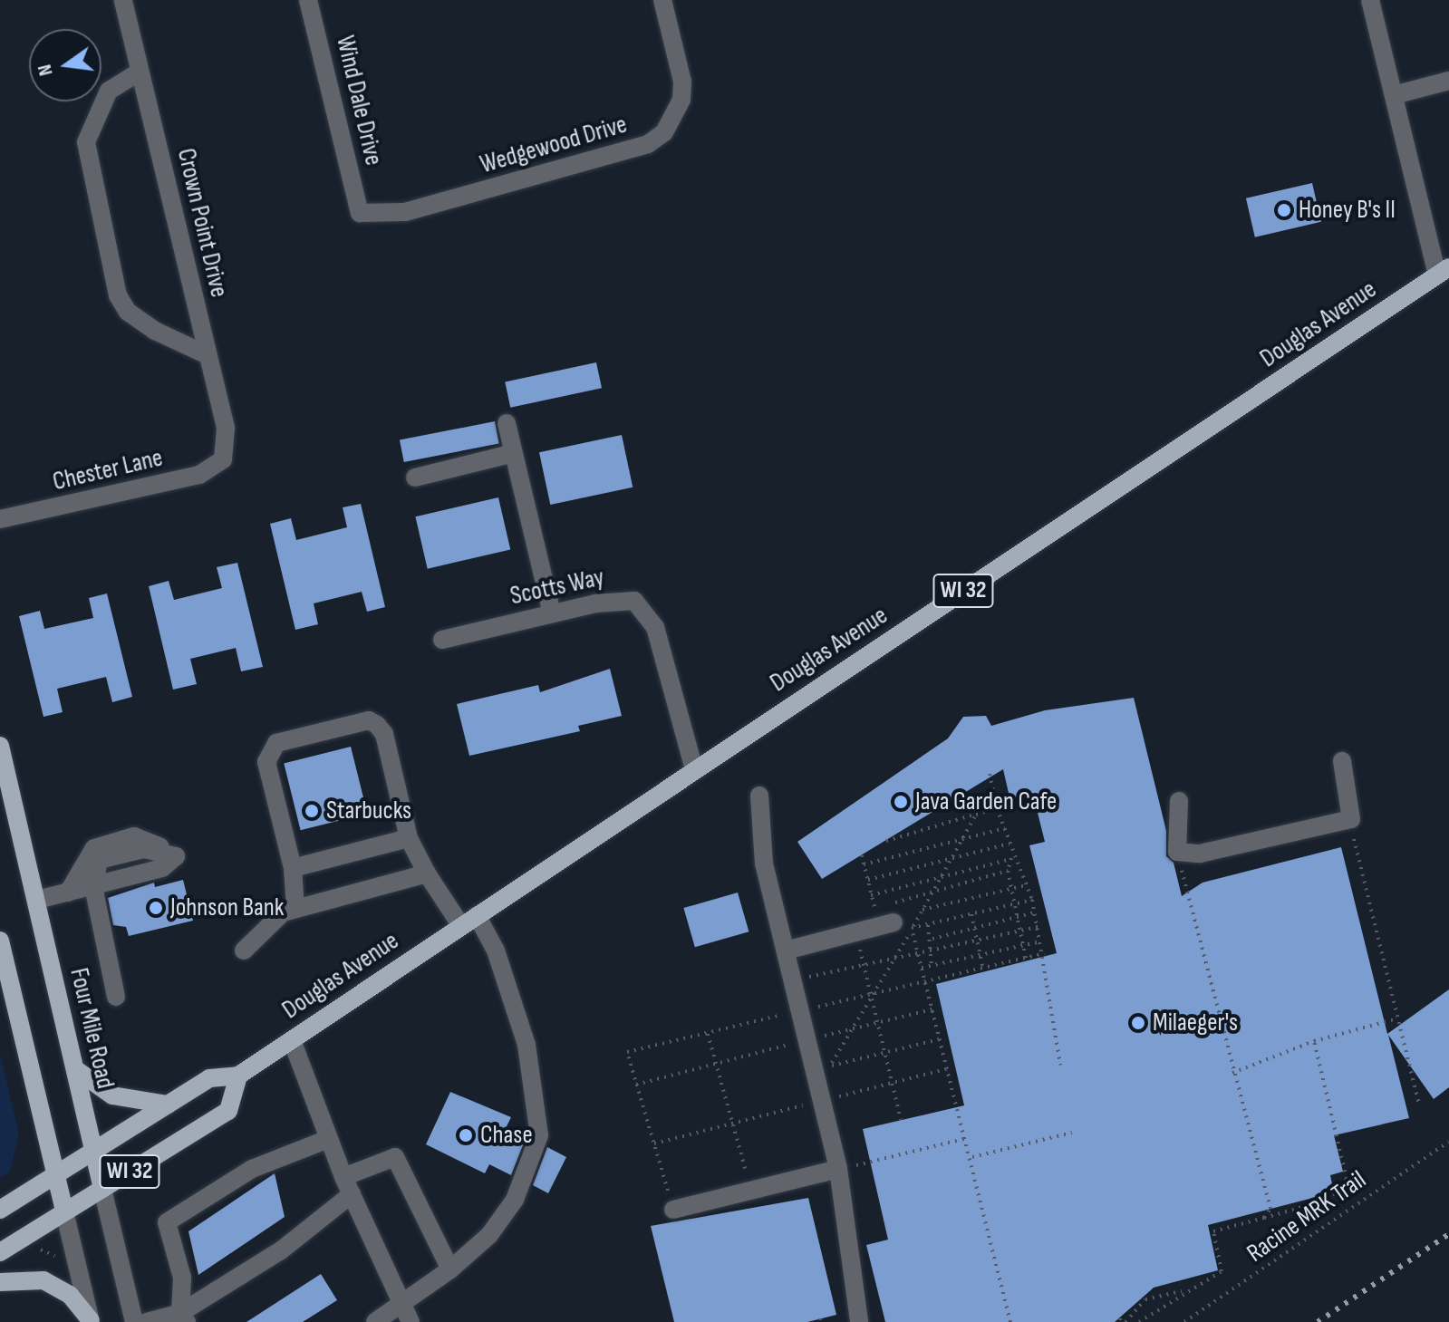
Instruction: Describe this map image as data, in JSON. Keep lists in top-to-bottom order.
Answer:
{
  "streets": {
    "main road": ["Douglas Avenue", "WI 32", "Four Mile Road"],
    "street": [
      "Wind Dale Drive",
      "Wedgewood Drive",
      "Crown Point Drive",
      "Chester Lane",
      "Scotts Way"
    ],
    "path": ["Racine MRK Trail"]
  },
  "crossings": [
    ["Wind Dale Drive", "Wedgewood Drive"],
    ["Crown Point Drive", "Chester Lane"],
    ["Douglas Avenue", "Scotts Way"],
    ["Douglas Avenue", "WI 32"],
    ["Douglas Avenue", "Four Mile Road"],
    ["WI 32", "Four Mile Road"]
  ],
  "places": [
    "Honey B's II",
    "Java Garden Cafe",
    "Starbucks",
    "Johnson Bank",
    "Milaeger's",
    "Chase"
  ],
  "north": "left"
}
